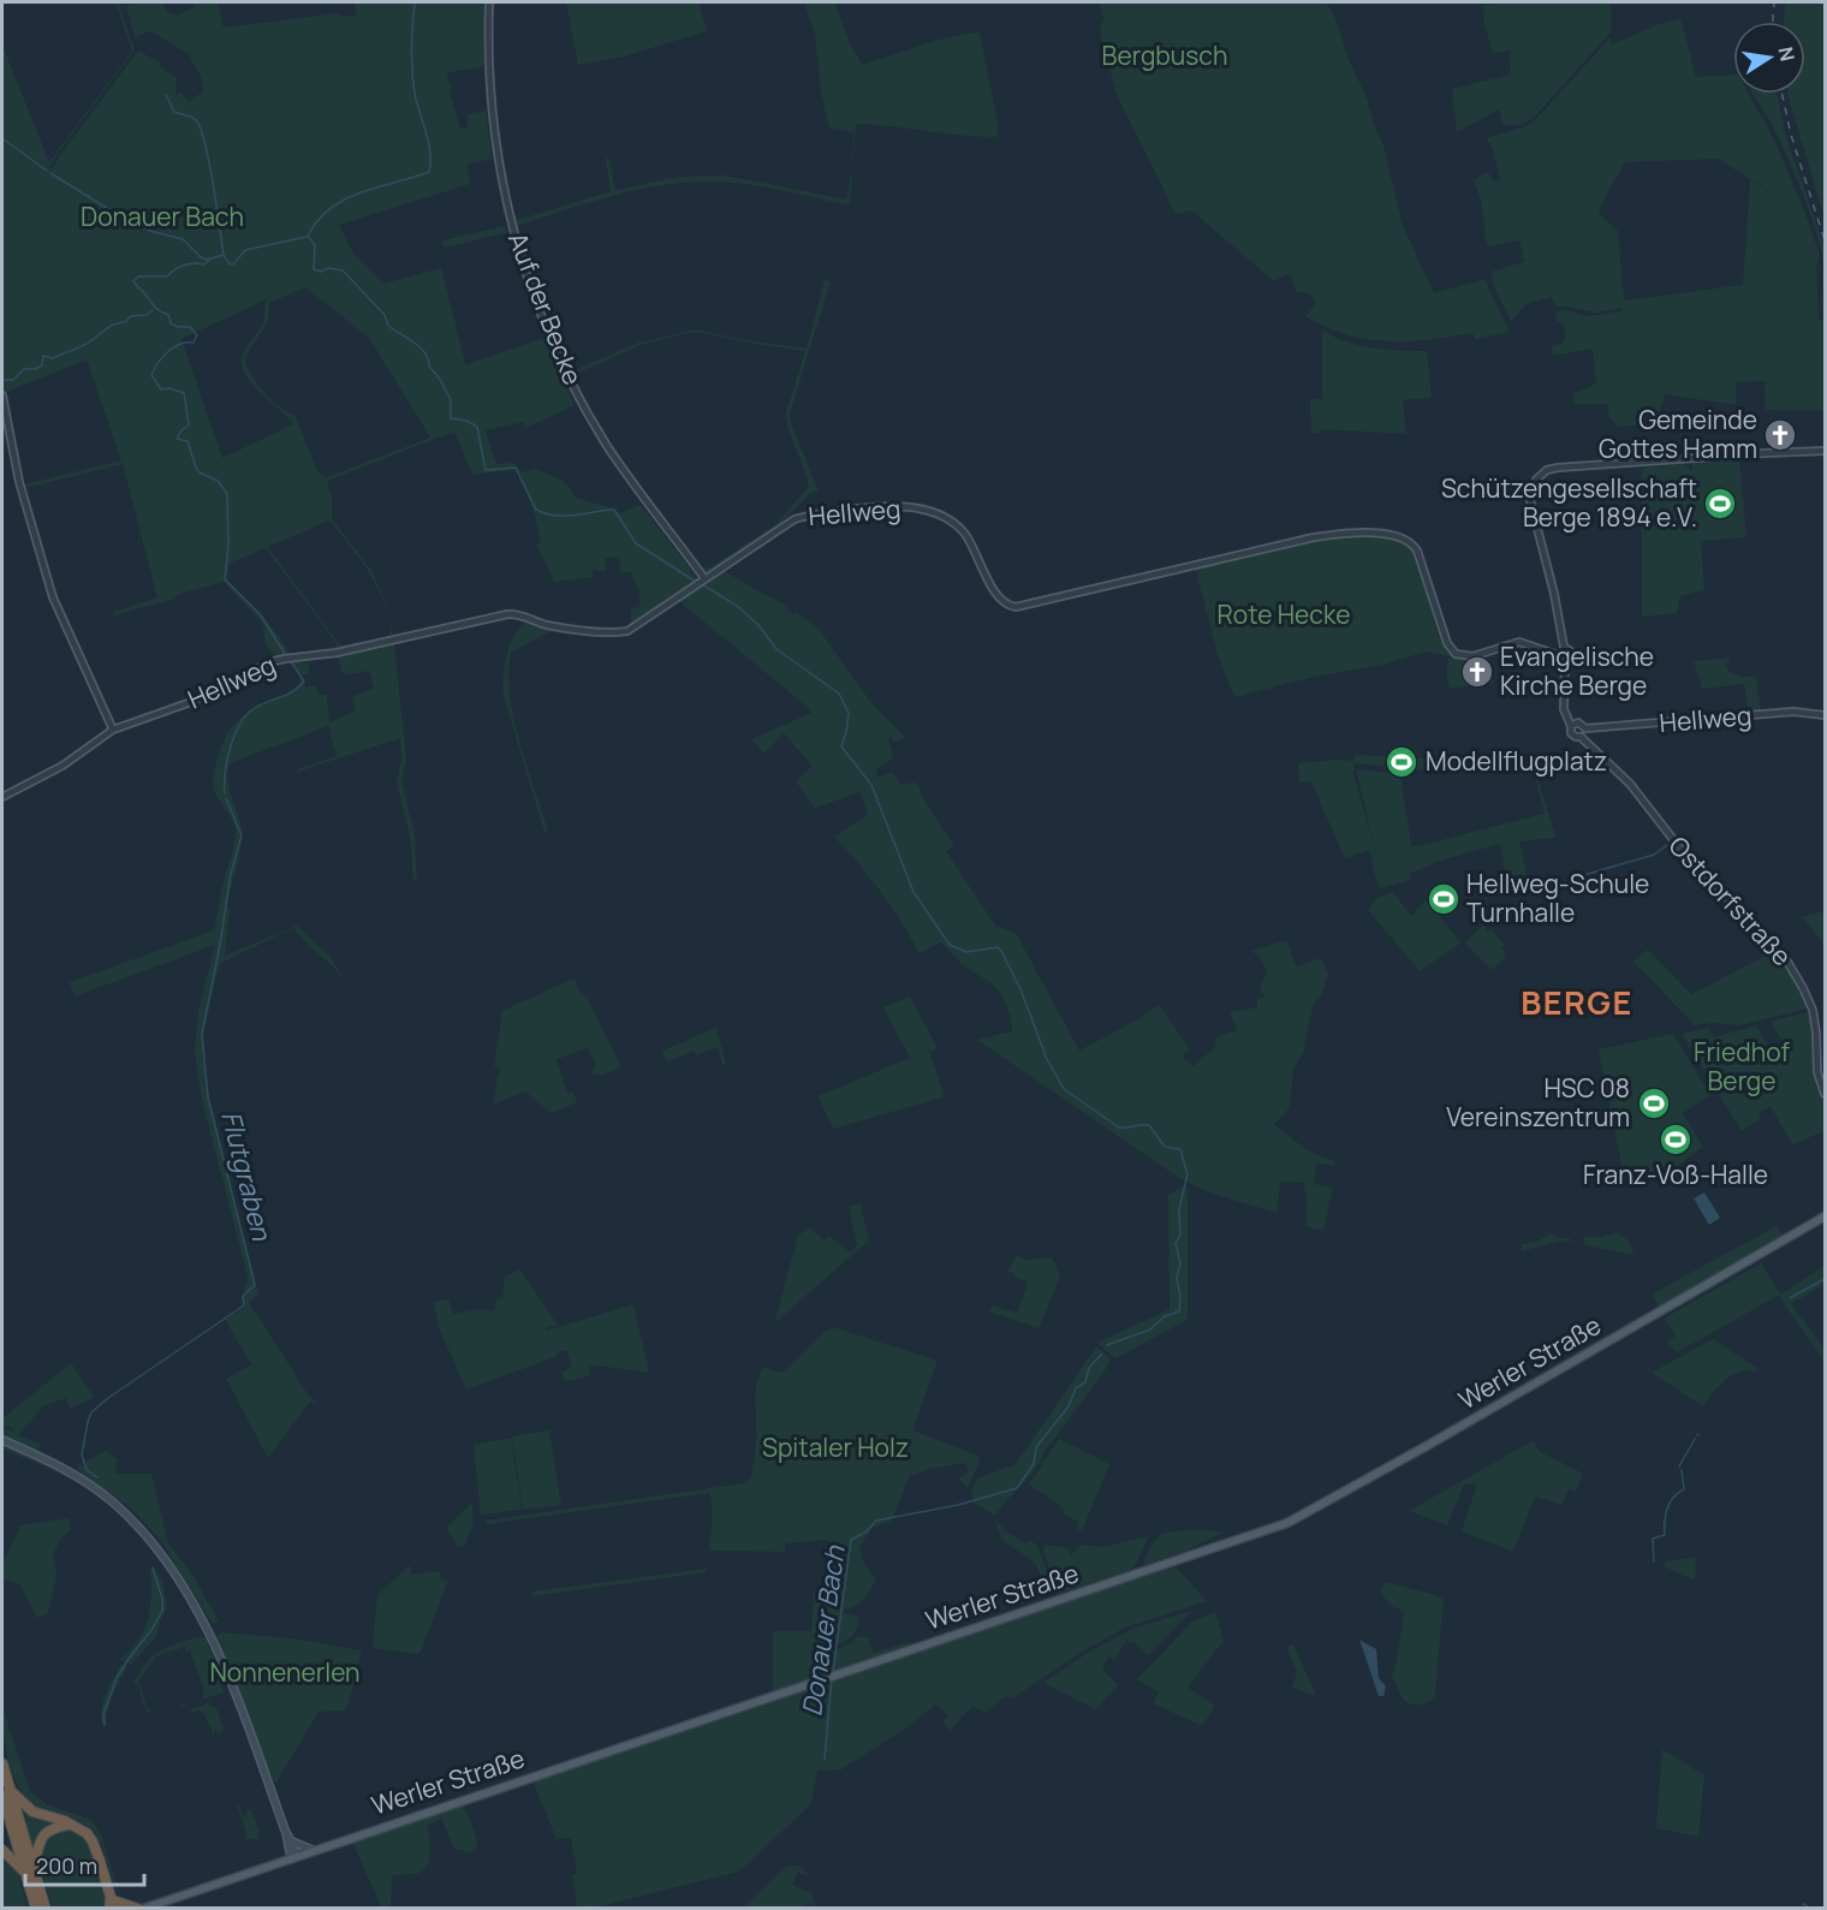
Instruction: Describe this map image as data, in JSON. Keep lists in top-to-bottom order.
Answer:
{
  "streets": {
    "main road": ["Werler Straße"],
    "street": ["Auf der Becke", "Hellweg", "Ostdorfstraße"]
  },
  "crossings": [
    ["Auf der Becke", "Hellweg"],
    ["Hellweg", "Ostdorfstraße"]
  ],
  "districts": ["BERGE"],
  "water": ["Flutgraben", "Donauer Bach"],
  "parks": [
    "Bergbusch",
    "Donauer Bach",
    "Rote Hecke",
    "Friedhof Berge",
    "Spitaler Holz",
    "Nonnenerlen"
  ],
  "places": {
    "church": ["Gemeinde Gottes Hamm", "Evangelische Kirche Berge"],
    "sports": [
      "Schützengesellschaft Berge 1894 e.V.",
      "Modellflugplatz",
      "Hellweg-Schule Turnhalle",
      "HSC 08 Vereinszentrum",
      "Franz-Voß-Halle"
    ]
  },
  "scale_bar": "200 m",
  "north": "right"
}
